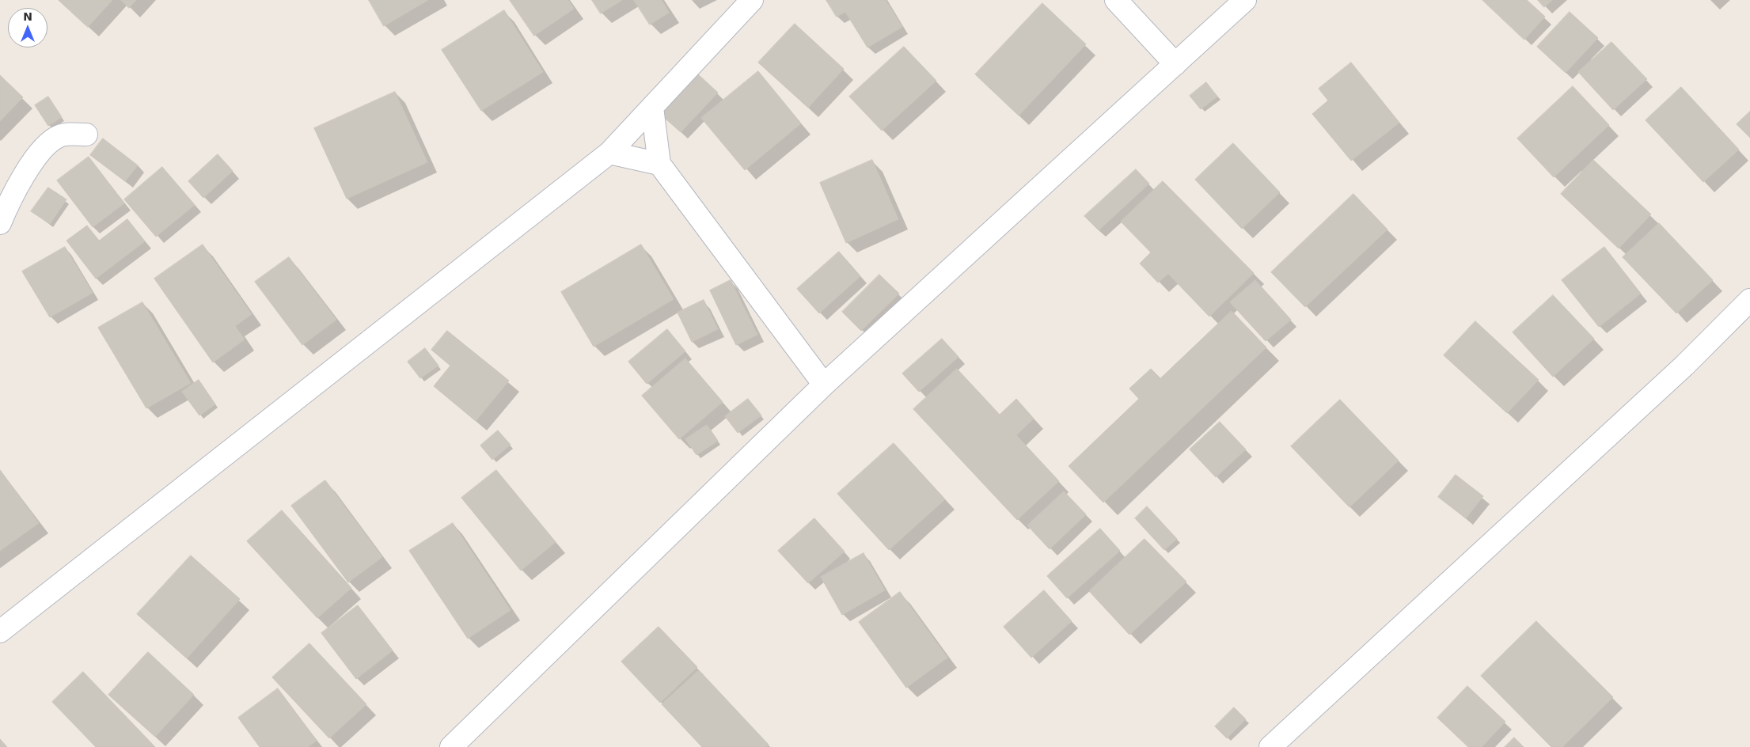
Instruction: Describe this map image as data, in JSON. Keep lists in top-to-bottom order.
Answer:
{
  "north": "top"
}
